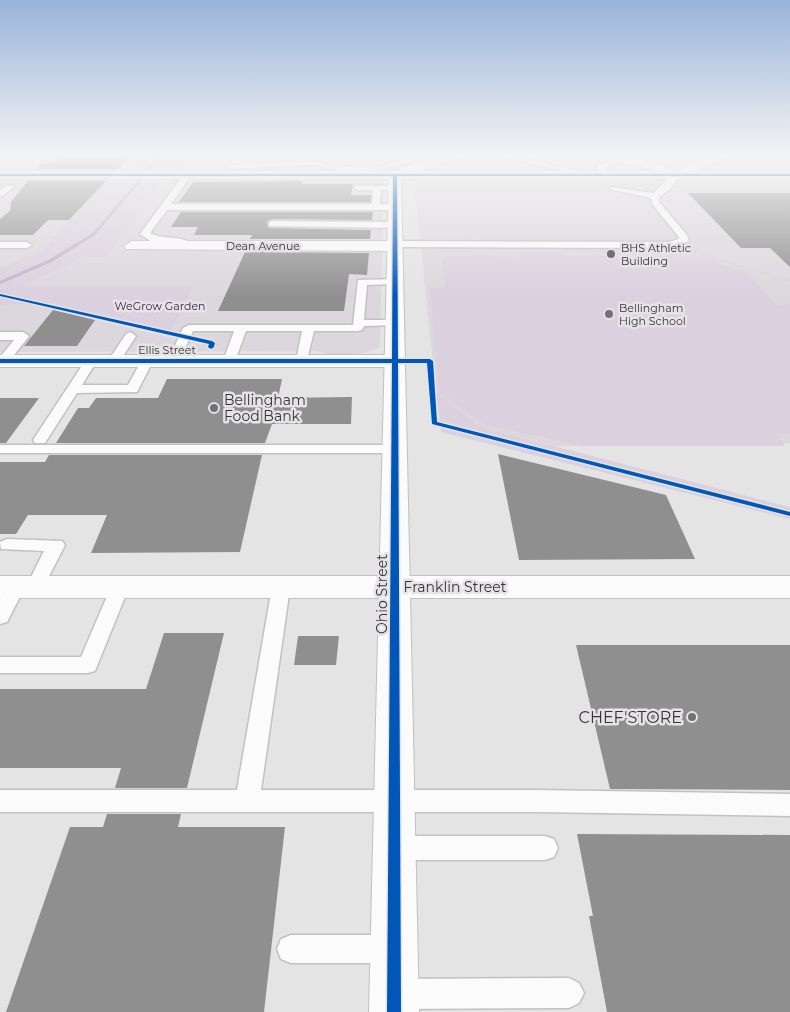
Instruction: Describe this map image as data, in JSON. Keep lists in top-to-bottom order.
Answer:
{
  "streets": {
    "street": [
      "Dean Avenue",
      "Ellis Street",
      "Franklin Street",
      "Ohio Street"
    ]
  },
  "crossings": [
    ["Dean Avenue", "Ohio Street"],
    ["Ellis Street", "Ohio Street"],
    ["Franklin Street", "Ohio Street"]
  ],
  "parks": ["WeGrow Garden"],
  "places": [
    "BHS Athletic Building",
    "Bellingham High School",
    "Bellingham Food Bank",
    "CHEF'STORE"
  ]
}
